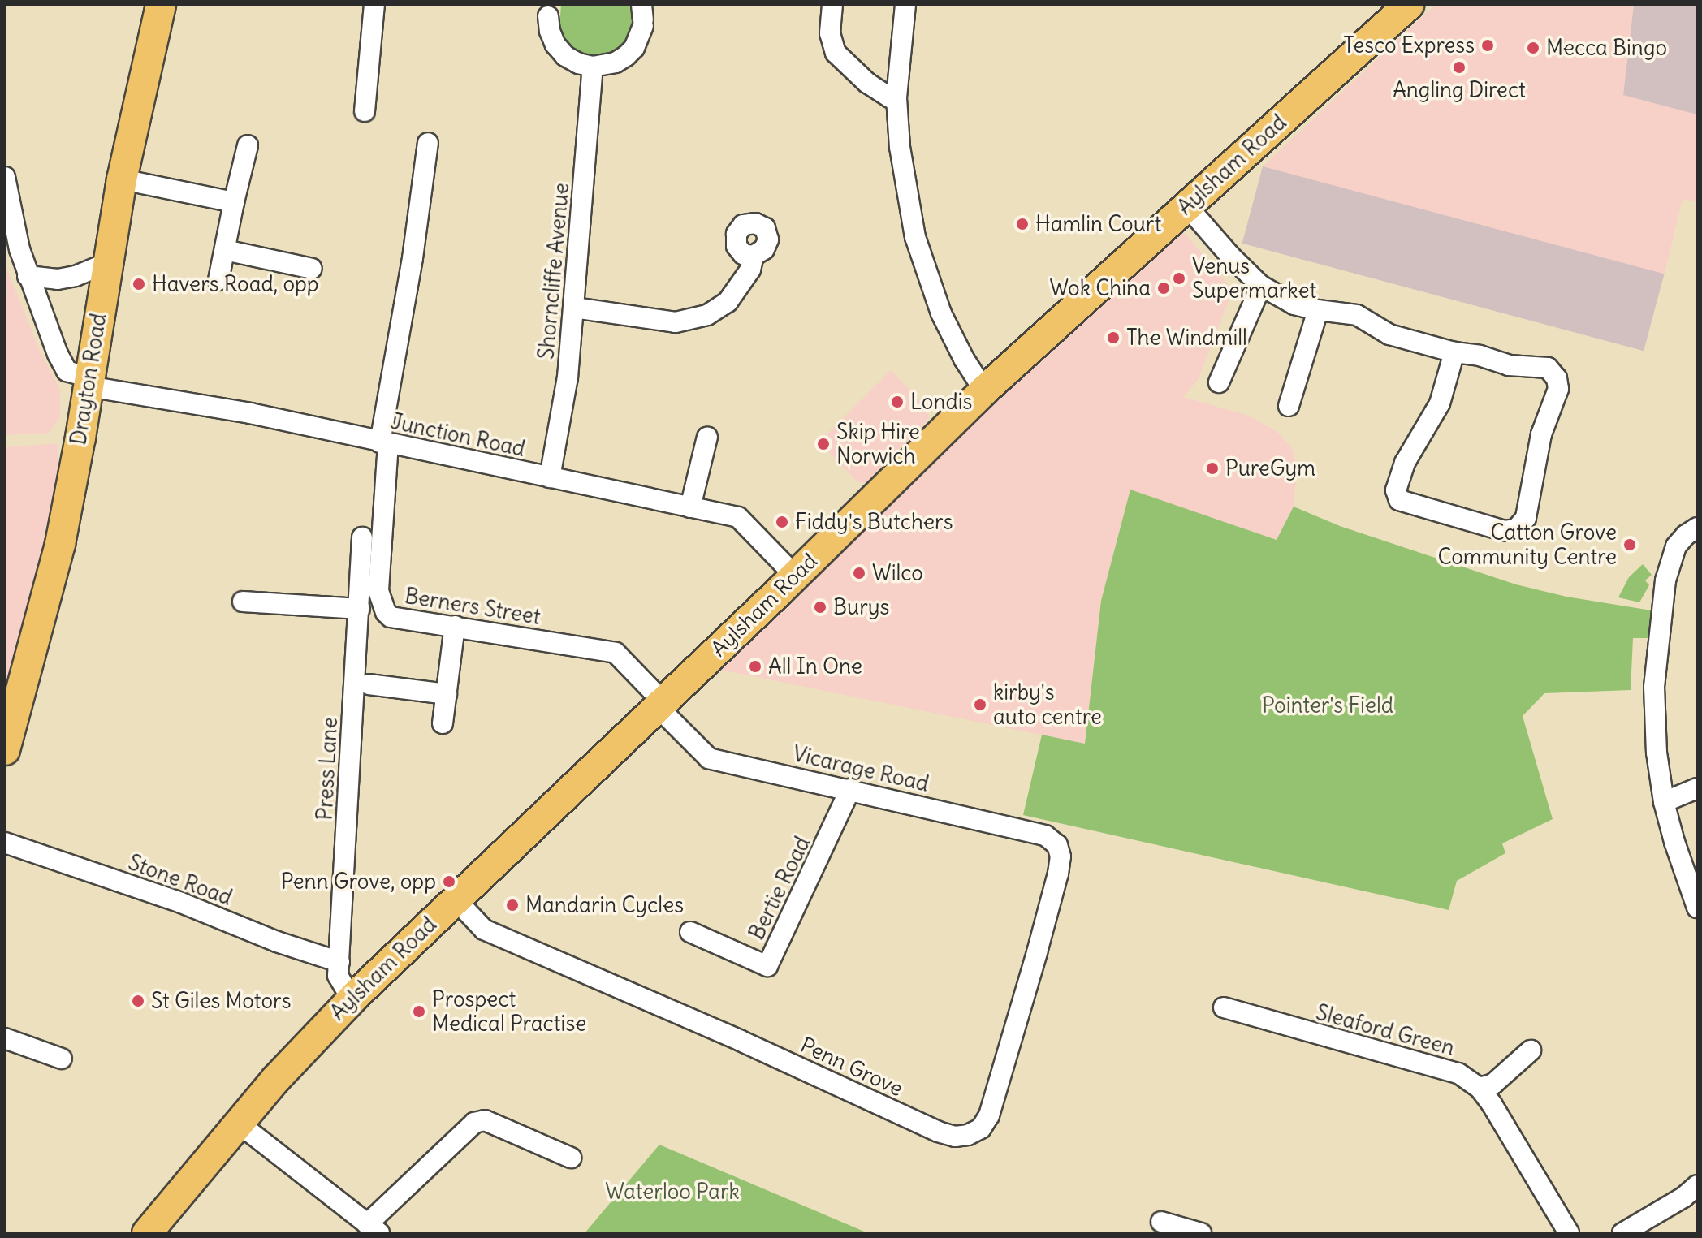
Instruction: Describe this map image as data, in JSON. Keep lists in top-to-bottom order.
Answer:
{
  "streets": {
    "main road": ["Aylsham Road", "Drayton Road"],
    "street": [
      "Shorncliffe Avenue",
      "Junction Road",
      "Berners Street",
      "Press Lane",
      "Vicarage Road",
      "Stone Road",
      "Bertie Road",
      "Sleaford Green",
      "Penn Grove"
    ]
  },
  "crossings": [
    ["Aylsham Road", "Junction Road"],
    ["Aylsham Road", "Berners Street"],
    ["Aylsham Road", "Press Lane"],
    ["Aylsham Road", "Vicarage Road"],
    ["Aylsham Road", "Penn Grove"],
    ["Shorncliffe Avenue", "Junction Road"],
    ["Drayton Road", "Junction Road"],
    ["Junction Road", "Berners Street"],
    ["Berners Street", "Vicarage Road"],
    ["Press Lane", "Stone Road"],
    ["Vicarage Road", "Bertie Road"],
    ["Vicarage Road", "Penn Grove"]
  ],
  "parks": ["Pointer's Field", "Waterloo Park"],
  "places": [
    "Tesco Express",
    "Mecca Bingo",
    "Angling Direct",
    "Hamlin Court",
    "Venus Supermarket",
    "Havers Road, opp",
    "Wok China",
    "The Windmill",
    "Londis",
    "Skip Hire Norwich",
    "PureGym",
    "Fiddy's Butchers",
    "Catton Grove Community Centre",
    "Wilco",
    "Burys",
    "All In One",
    "kirby's auto centre",
    "Penn Grove, opp",
    "Mandarin Cycles",
    "St Giles Motors",
    "Prospect Medical Practise"
  ]
}
